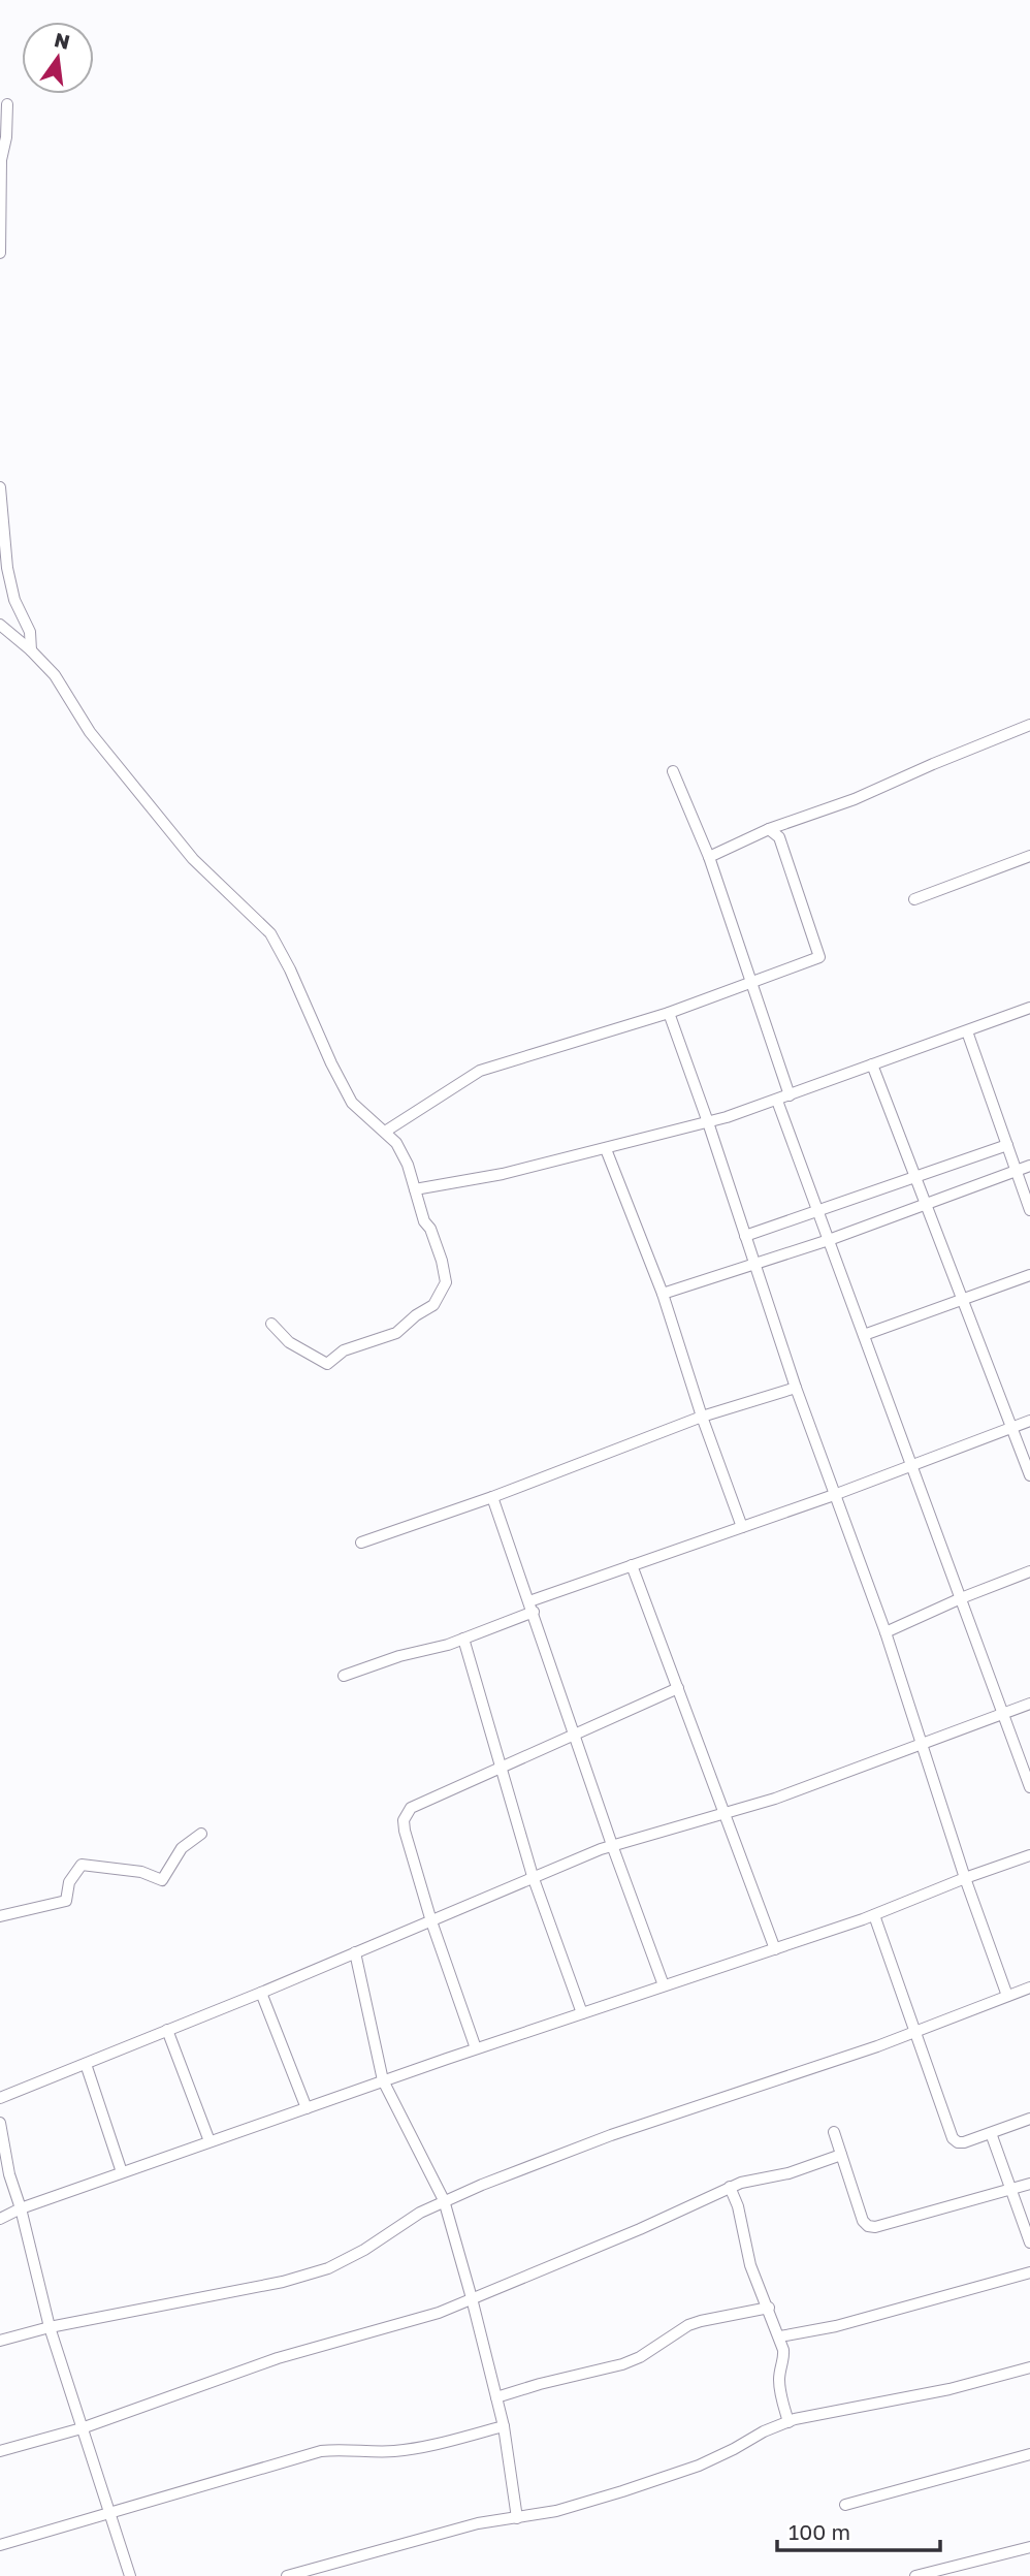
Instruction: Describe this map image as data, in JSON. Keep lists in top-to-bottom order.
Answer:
{
  "scale_bar": "100 m",
  "north": "top"
}
